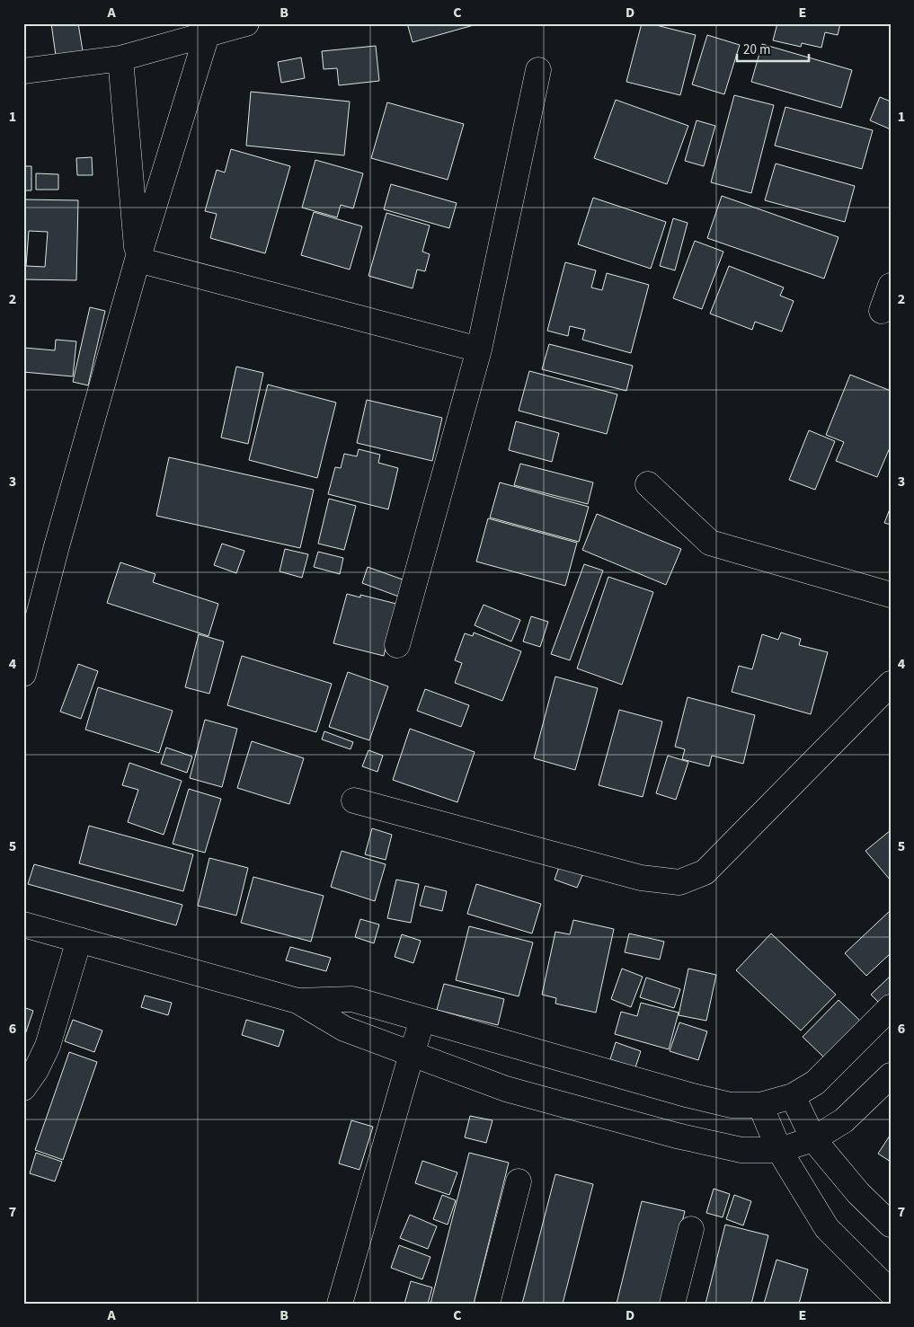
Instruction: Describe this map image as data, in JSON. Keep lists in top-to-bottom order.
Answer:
{
  "scale_bar": "20 m",
  "grid": {
    "columns": [
      "A",
      "B",
      "C",
      "D",
      "E"
    ],
    "rows": [
      "1",
      "2",
      "3",
      "4",
      "5",
      "6",
      "7"
    ]
  }
}
